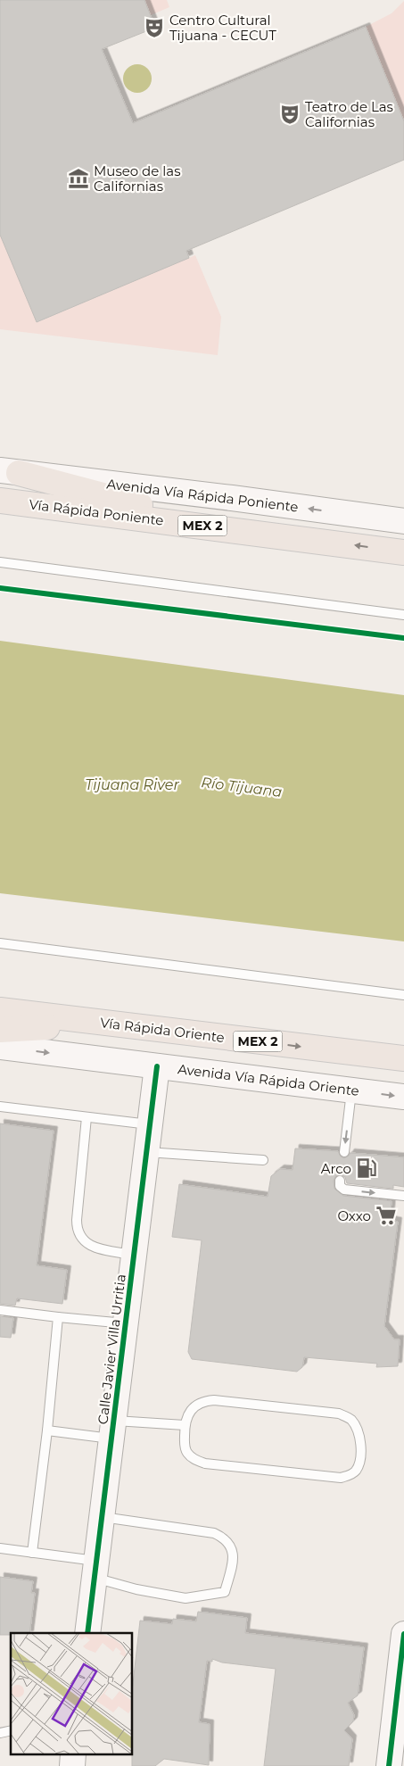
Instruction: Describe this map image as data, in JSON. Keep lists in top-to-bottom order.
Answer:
{
  "streets": {
    "highway": ["Vía Rápida Poniente", "MEX 2", "Vía Rápida Oriente"],
    "main road": ["Avenida Vía Rápida Poniente", "Avenida Vía Rápida Oriente", "Calle Javier Villa Urritia"]
  },
  "crossings": [
    ["Avenida Vía Rápida Oriente", "Calle Javier Villa Urritia"]
  ],
  "one_way": [
    "Avenida Vía Rápida Poniente",
    "Vía Rápida Poniente",
    "Vía Rápida Oriente",
    "Avenida Vía Rápida Oriente"
  ],
  "water": ["Tijuana River", "Río Tijuana"],
  "places": {
    "theatre": ["Centro Cultural Tijuana - CECUT", "Teatro de Las Californias"],
    "museum": ["Museo de las Californias"],
    "fuel station": ["Arco"],
    "supermarket": ["Oxxo"]
  }
}
